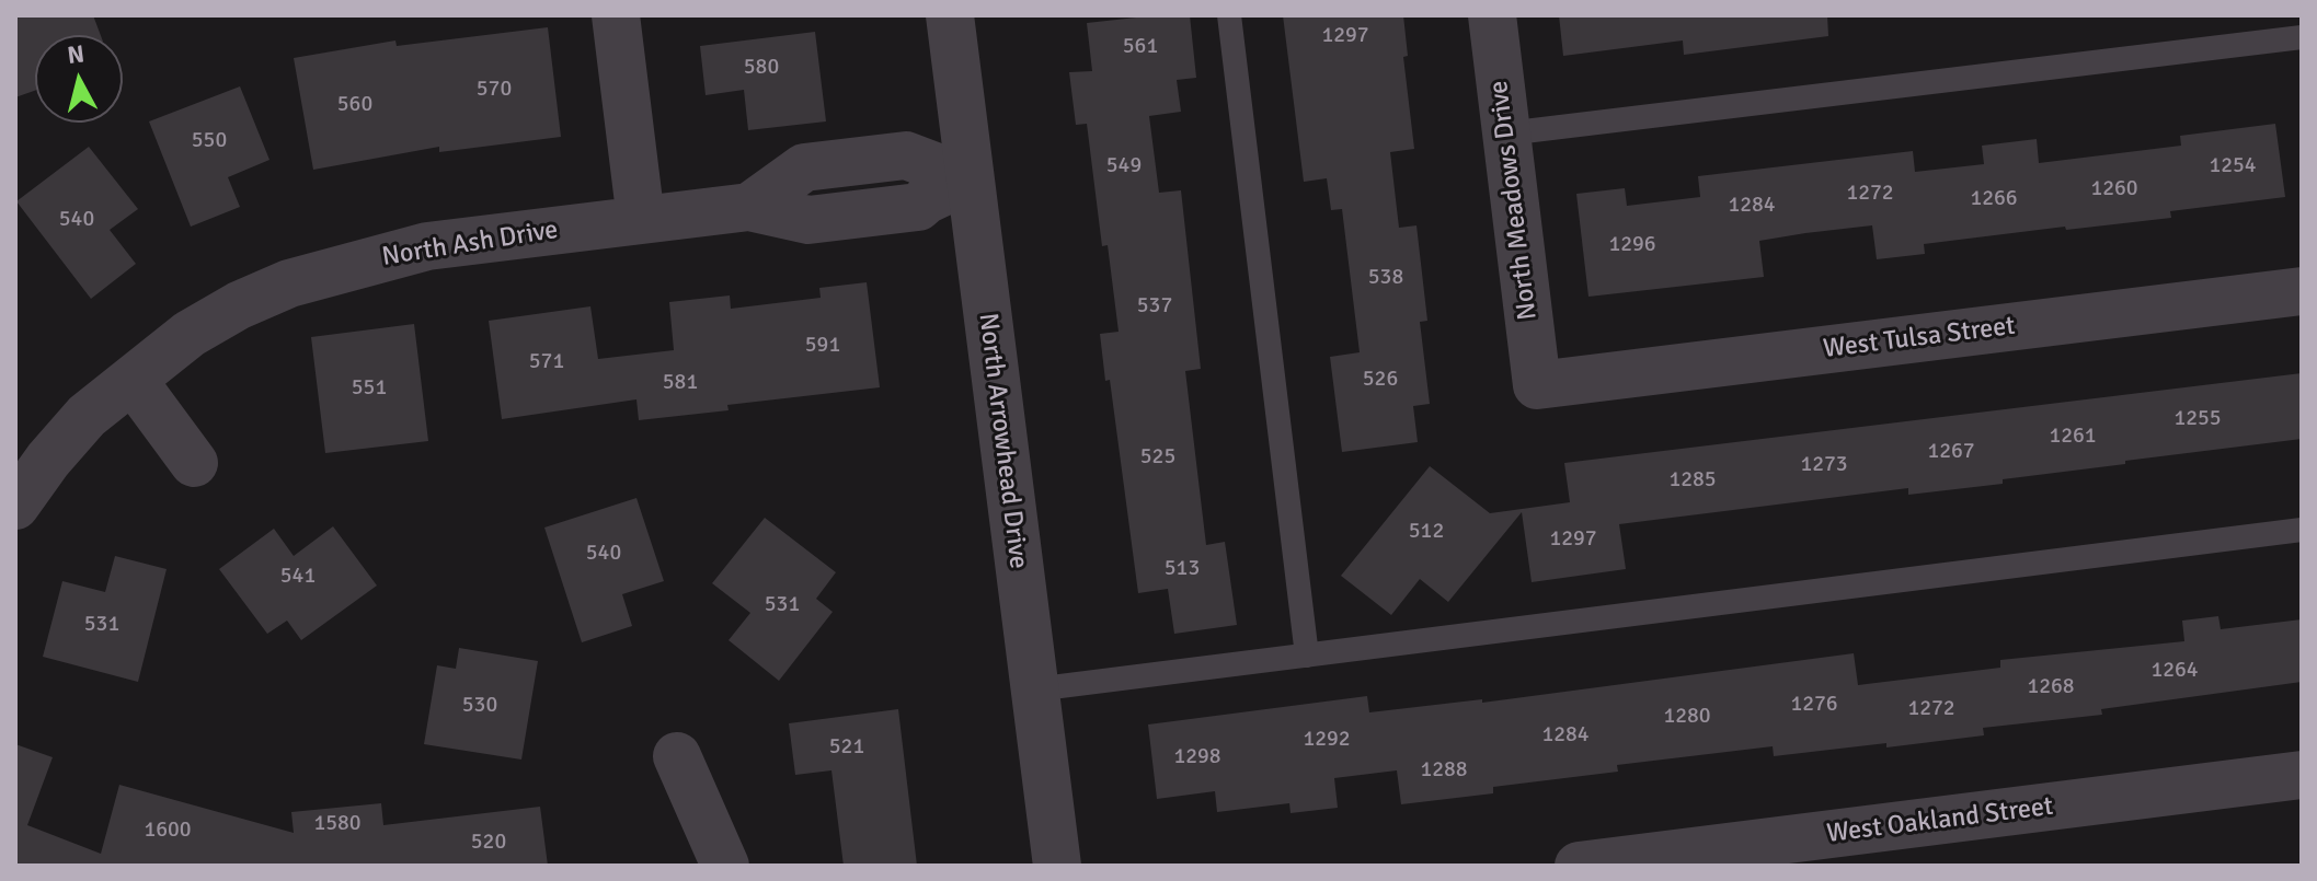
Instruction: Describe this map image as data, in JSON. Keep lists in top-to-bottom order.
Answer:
{
  "streets": {
    "street": [
      "North Meadows Drive",
      "North Ash Drive",
      "West Tulsa Street",
      "North Arrowhead Drive",
      "West Oakland Street"
    ]
  },
  "crossings": [
    ["North Meadows Drive", "West Tulsa Street"],
    ["North Ash Drive", "North Arrowhead Drive"]
  ],
  "house_numbers": [
    "1297",
    "561",
    "580",
    "570",
    "560",
    "550",
    "549",
    "1254",
    "1260",
    "1272",
    "1266",
    "1284",
    "540",
    "1296",
    "538",
    "537",
    "591",
    "571",
    "526",
    "581",
    "551",
    "1255",
    "1261",
    "1267",
    "525",
    "1273",
    "1285",
    "512",
    "1297",
    "540",
    "513",
    "541",
    "531",
    "531",
    "1264",
    "1268",
    "1276",
    "530",
    "1272",
    "1280",
    "1284",
    "1292",
    "521",
    "1298",
    "1288",
    "1580",
    "1600",
    "520"
  ],
  "north": "top"
}
